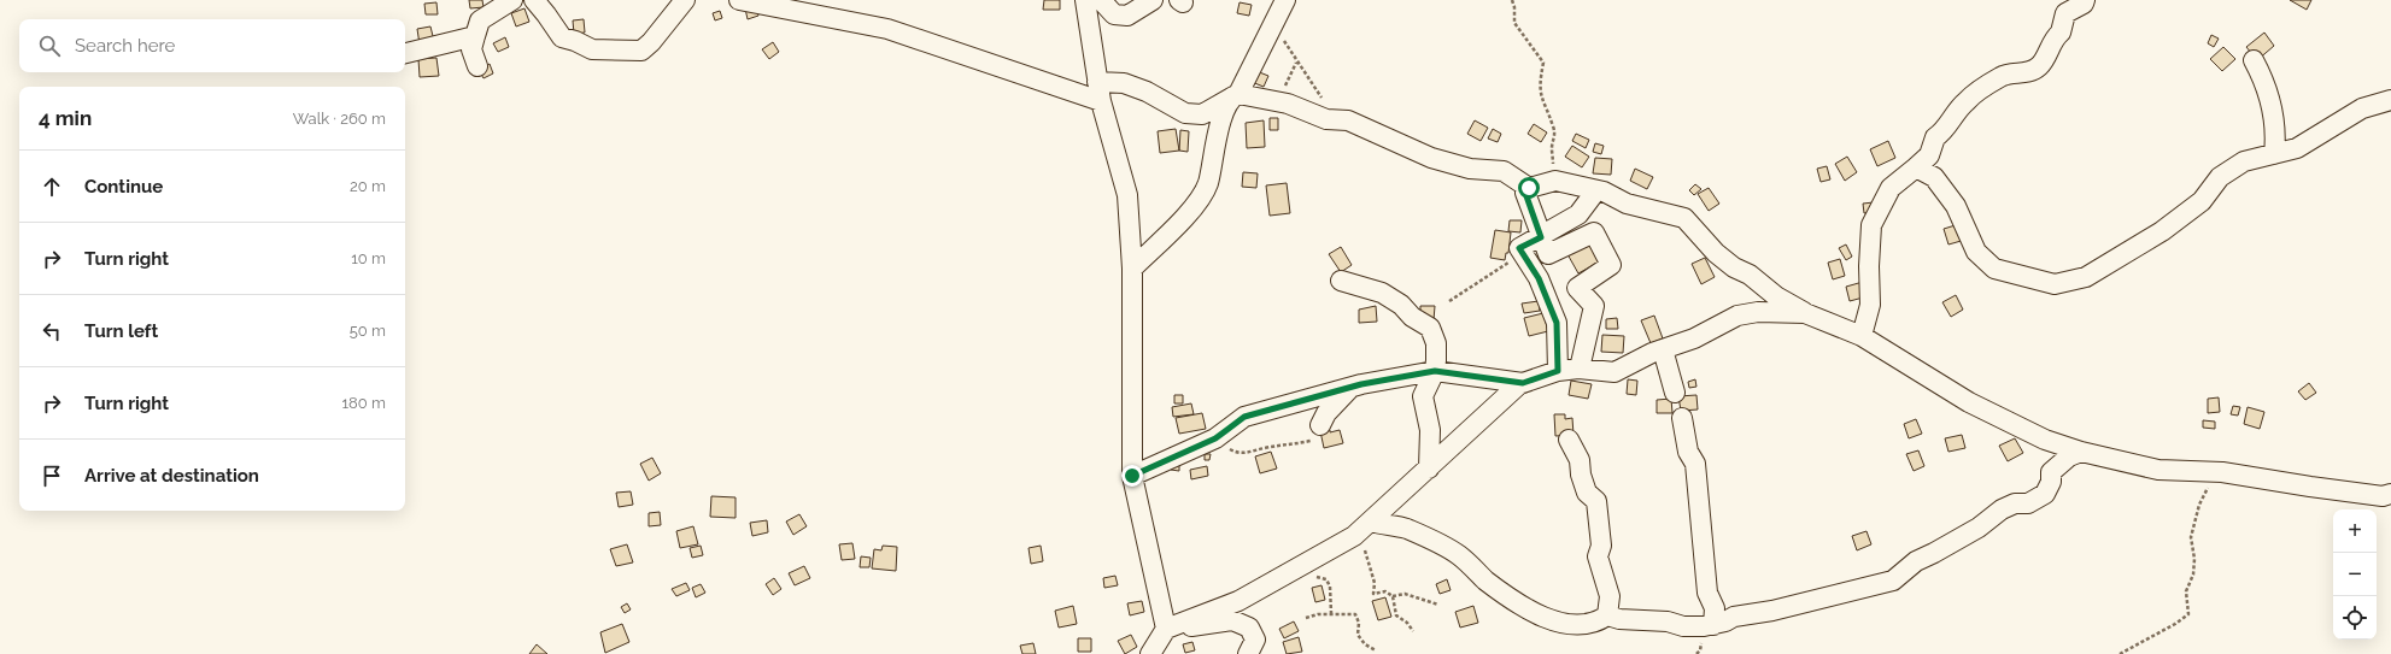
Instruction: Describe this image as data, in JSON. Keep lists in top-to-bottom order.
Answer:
{
  "page": {
    "search": "Search here",
    "heading": ["4 min", "Walk · 260 m"],
    "list": [
      ["Continue", "20 m"],
      ["Turn right", "10 m"],
      ["Turn left", "50 m"],
      ["Turn right", "180 m"],
      "Arrive at destination"
    ],
    "map_buttons": ["+", "−"]
  }
}
